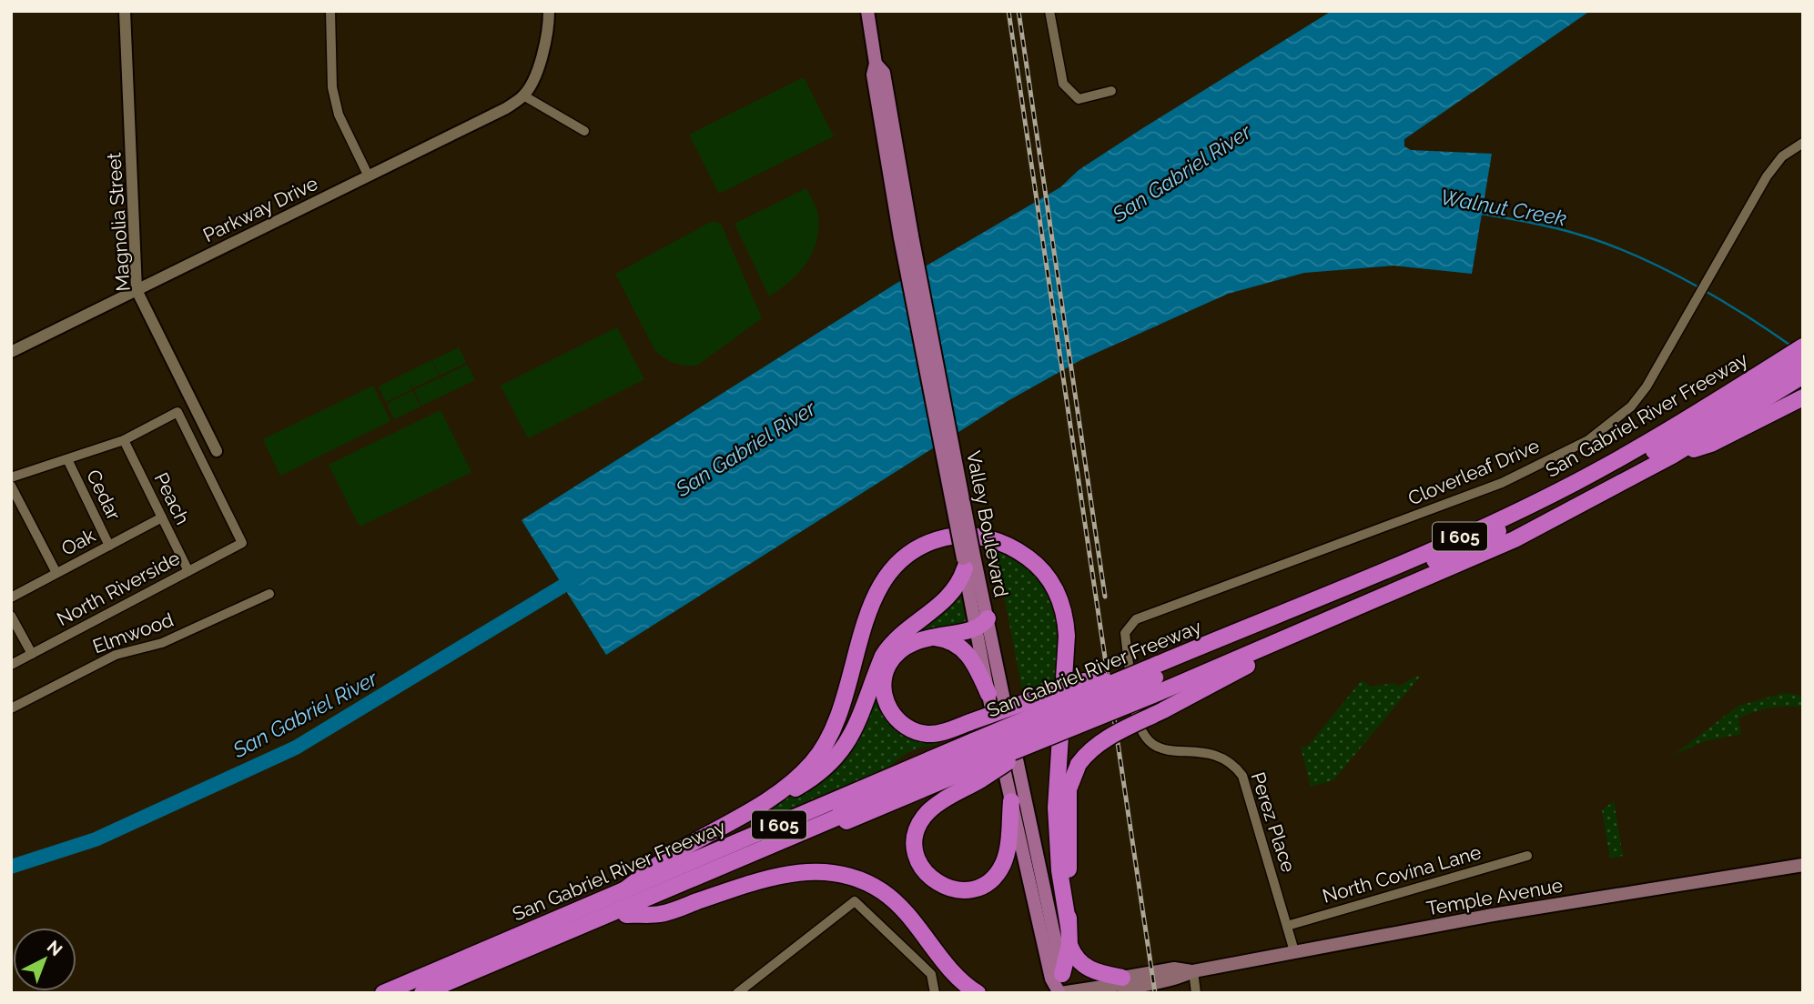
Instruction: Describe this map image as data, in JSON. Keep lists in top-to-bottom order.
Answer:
{
  "streets": {
    "highway": ["San Gabriel River Freeway", "I 605"],
    "main road": ["Valley Boulevard", "Temple Avenue"],
    "street": [
      "Parkway Drive",
      "Magnolia Street",
      "Cloverleaf Drive",
      "Cedar",
      "Peach",
      "Oak",
      "North Riverside",
      "Elmwood",
      "Perez Place",
      "North Covina Lane"
    ]
  },
  "crossings": [
    ["Parkway Drive", "Magnolia Street"],
    ["Cloverleaf Drive", "Perez Place"],
    ["Cedar", "Oak"],
    ["Peach", "Oak"],
    ["Peach", "North Riverside"],
    ["Valley Boulevard", "Temple Avenue"],
    ["Perez Place", "North Covina Lane"],
    ["Perez Place", "Temple Avenue"]
  ],
  "water": ["San Gabriel River", "Walnut Creek"],
  "north": "top right"
}
